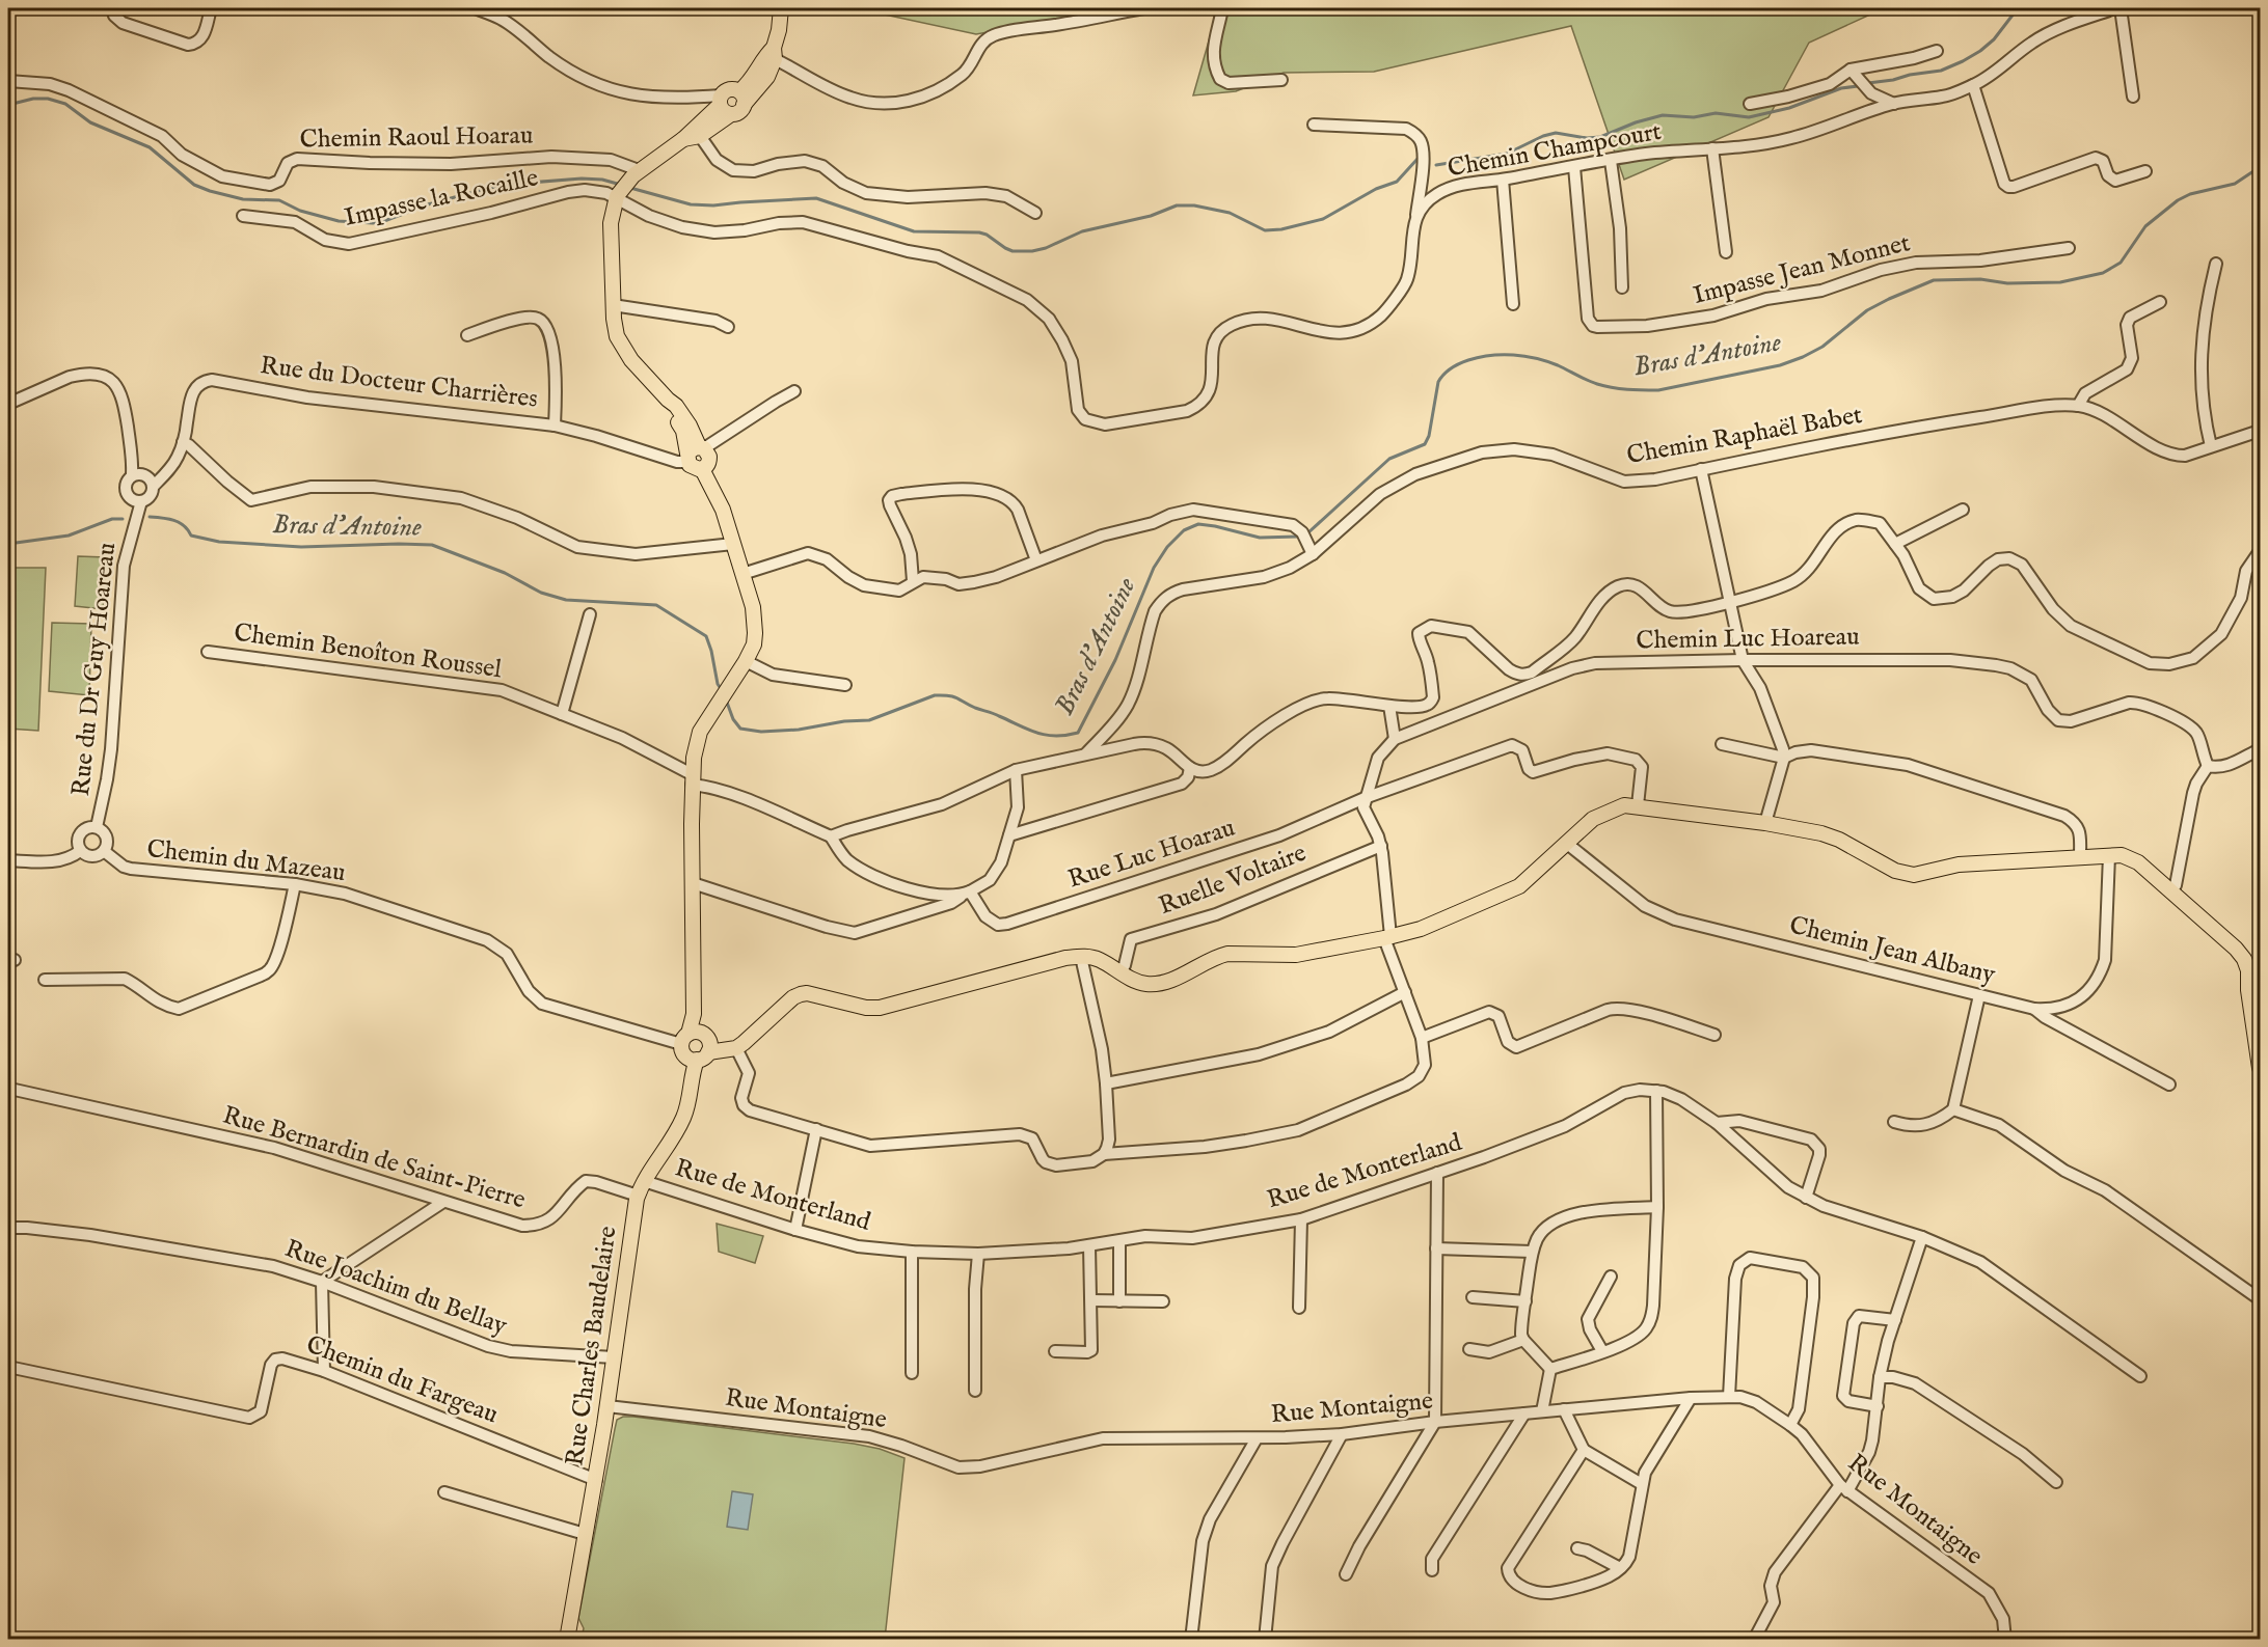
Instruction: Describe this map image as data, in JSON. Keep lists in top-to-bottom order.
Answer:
{
  "streets": {
    "main road": ["Rue Charles Baudelaire"],
    "street": [
      "Chemin Raoul Hoarau",
      "Chemin Champcourt",
      "Impasse la Rocaille",
      "Impasse Jean Monnet",
      "Rue du Docteur Charrières",
      "Chemin Raphaël Babet",
      "Chemin Luc Hoareau",
      "Chemin Benoîton Roussel",
      "Rue du Dr Guy Hoareau",
      "Rue Luc Hoarau",
      "Chemin du Mazeau",
      "Ruelle Voltaire",
      "Chemin Jean Albany",
      "Rue Bernardin de Saint-Pierre",
      "Rue de Monterland",
      "Rue Joachim du Bellay",
      "Chemin du Fargeau",
      "Rue Montaigne"
    ]
  },
  "crossings": [
    ["Chemin Champcourt", "Impasse Jean Monnet"],
    ["Impasse la Rocaille", "Rue Charles Baudelaire"],
    ["Rue du Docteur Charrières", "Rue Charles Baudelaire"],
    ["Chemin Benoîton Roussel", "Rue Charles Baudelaire"],
    ["Rue du Dr Guy Hoareau", "Chemin du Mazeau"],
    ["Chemin du Mazeau", "Rue Charles Baudelaire"],
    ["Rue Bernardin de Saint-Pierre", "Rue Charles Baudelaire"],
    ["Rue de Monterland", "Rue Charles Baudelaire"],
    ["Rue Joachim du Bellay", "Rue Charles Baudelaire"],
    ["Rue Charles Baudelaire", "Chemin du Fargeau"],
    ["Rue Charles Baudelaire", "Rue Montaigne"]
  ],
  "water": ["Bras d'Antoine"]
}
